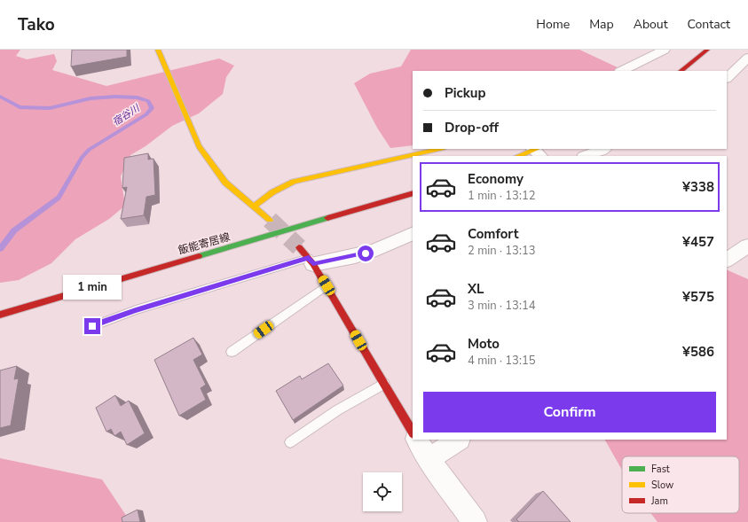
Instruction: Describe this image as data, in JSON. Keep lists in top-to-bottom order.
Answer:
{
  "streets": {
    "street": ["飯能寄居線"]
  },
  "water": ["宿谷川"],
  "legend": ["Fast", "Slow", "Jam"],
  "page": {
    "header": "Tako",
    "nav": [
      "Home",
      "Map",
      "About",
      "Contact"
    ],
    "banner": ["Pickup", "Drop-off"],
    "list": [
      {
        "name": "Economy",
        "note": "1 min · 13:12",
        "value": "¥338"
      },
      {
        "name": "Comfort",
        "note": "2 min · 13:13",
        "value": "¥457"
      },
      {
        "name": "XL",
        "note": "3 min · 13:14",
        "value": "¥575"
      },
      {
        "name": "Moto",
        "note": "4 min · 13:15",
        "value": "¥586"
      }
    ],
    "bubble": "1 min",
    "buttons": "Confirm"
  }
}
